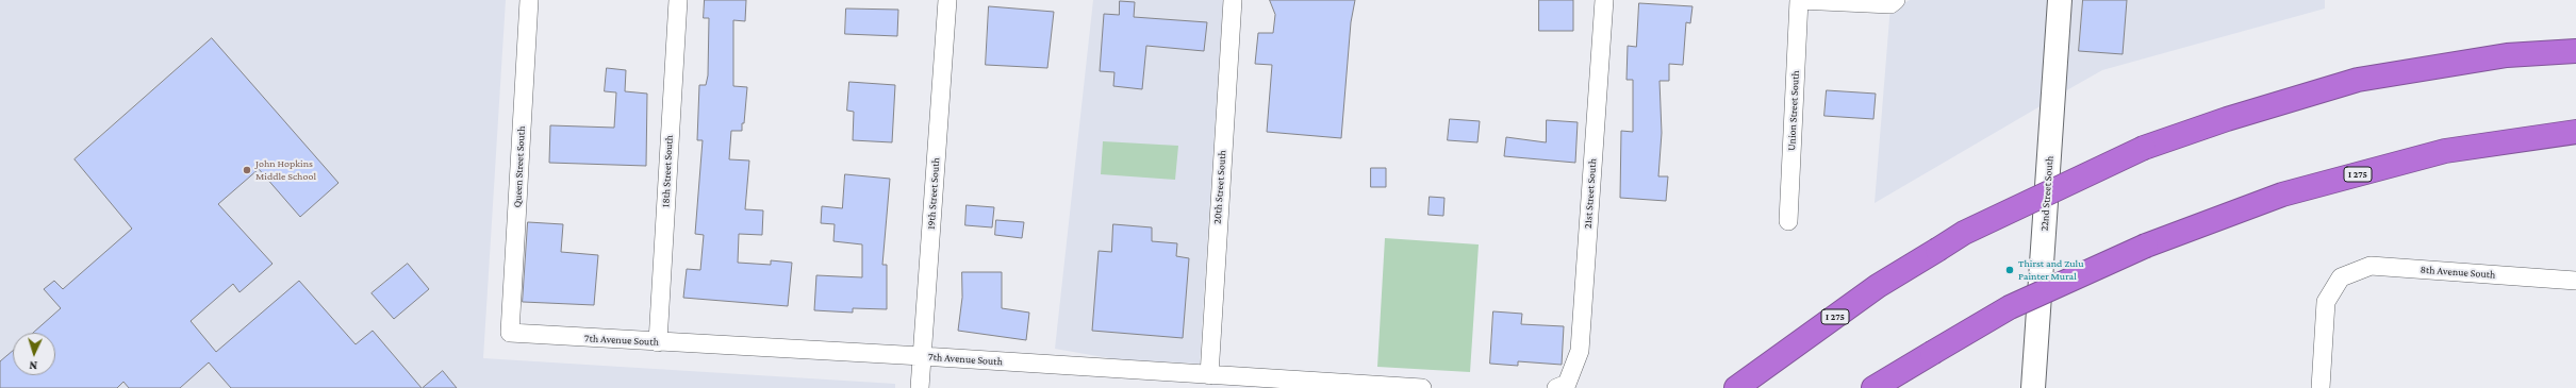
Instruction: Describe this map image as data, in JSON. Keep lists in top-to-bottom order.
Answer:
{
  "streets": {
    "highway": ["I 275"],
    "street": [
      "Union Street South",
      "Queen Street South",
      "18th Street South",
      "20th Street South",
      "19th Street South",
      "21st Street South",
      "22nd Street South",
      "8th Avenue South",
      "7th Avenue South"
    ]
  },
  "crossings": [
    ["Queen Street South", "7th Avenue South"],
    ["18th Street South", "7th Avenue South"],
    ["20th Street South", "7th Avenue South"],
    ["19th Street South", "7th Avenue South"]
  ],
  "places": ["John Hopkins Middle School", "Thirst and Zulu Painter Mural"],
  "north": "bottom"
}
